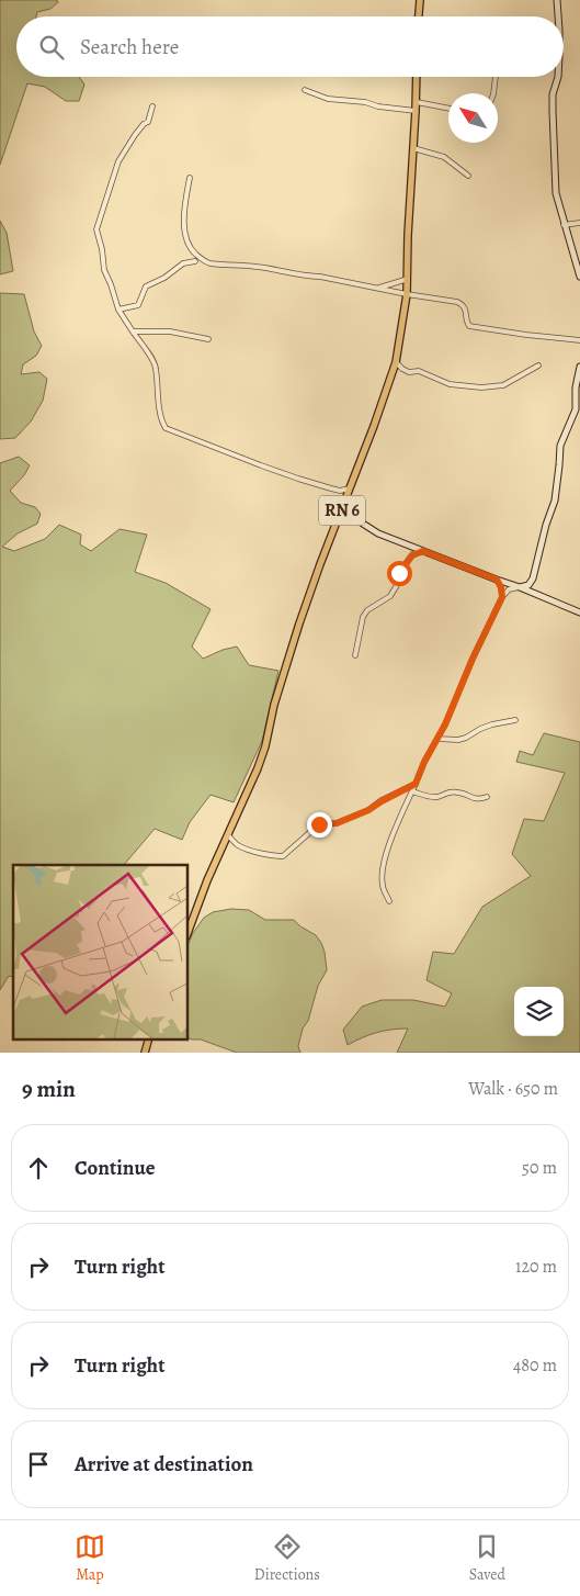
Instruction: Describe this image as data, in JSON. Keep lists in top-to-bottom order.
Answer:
{
  "streets": {
    "main road": ["RN 6"]
  },
  "north": "top left",
  "page": {
    "search": "Search here",
    "heading": ["9 min", "Walk · 650 m"],
    "list": [
      ["Continue", "50 m"],
      ["Turn right", "120 m"],
      ["Turn right", "480 m"],
      "Arrive at destination"
    ],
    "nav": ["Map", "Directions", "Saved"]
  }
}
